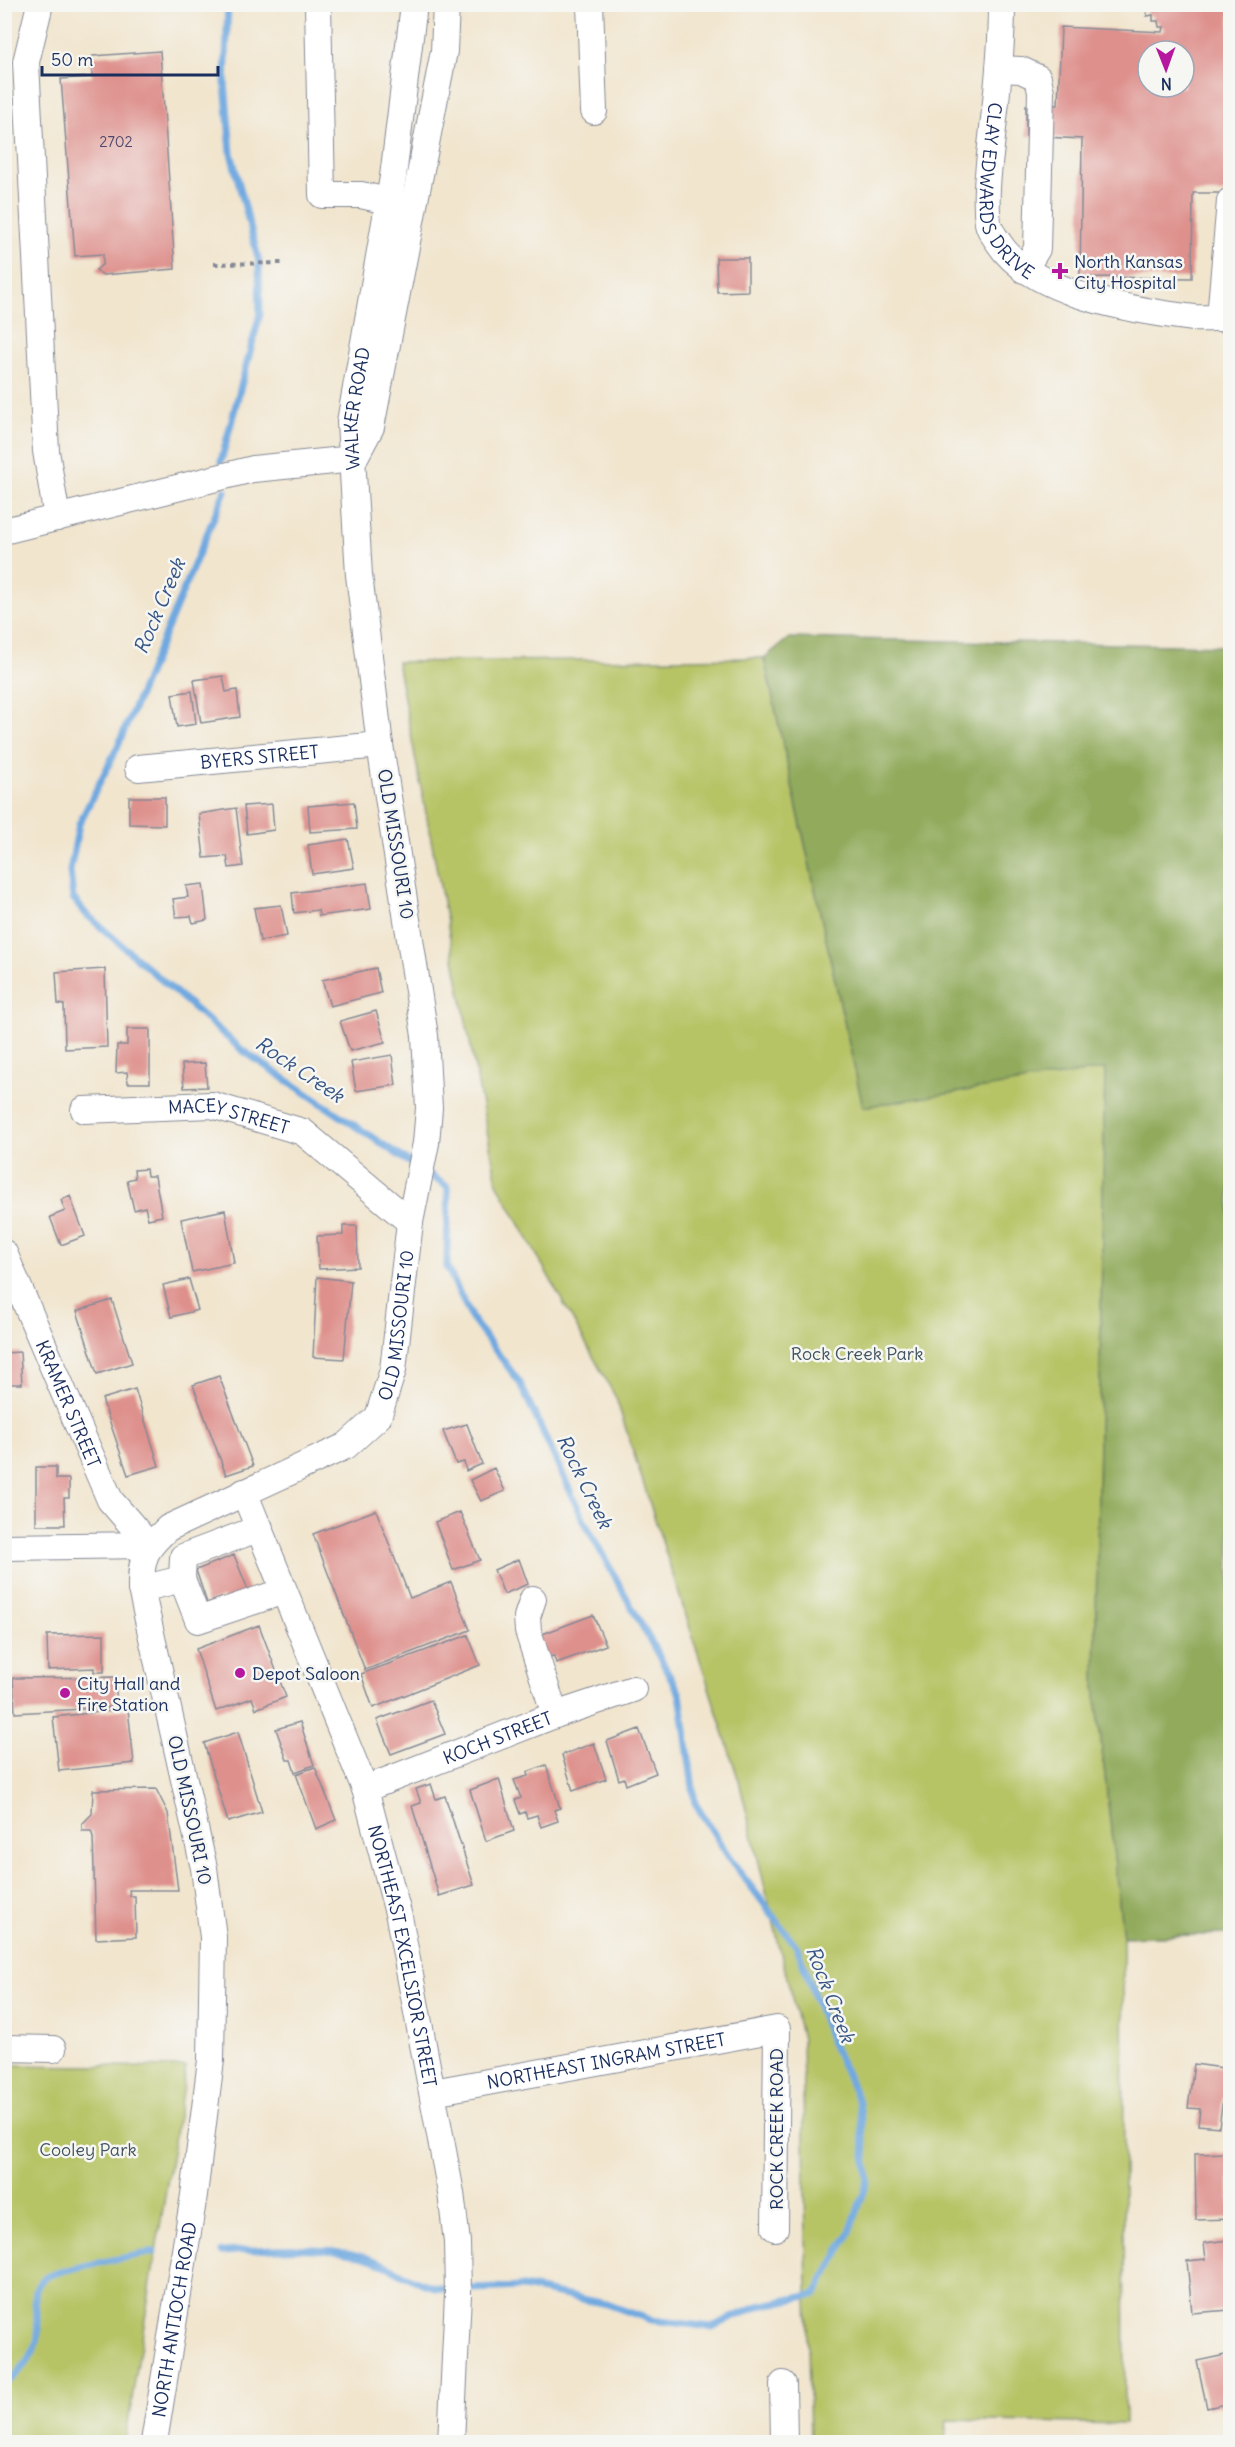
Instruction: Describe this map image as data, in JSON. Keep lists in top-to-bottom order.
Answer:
{
  "streets": {
    "street": [
      "CLAY EDWARDS DRIVE",
      "WALKER ROAD",
      "BYERS STREET",
      "OLD MISSOURI 10",
      "MACEY STREET",
      "KRAMER STREET",
      "KOCH STREET",
      "NORTHEAST EXCELSIOR STREET",
      "NORTHEAST INGRAM STREET",
      "ROCK CREEK ROAD",
      "NORTH ANTIOCH ROAD"
    ]
  },
  "crossings": [
    ["WALKER ROAD", "OLD MISSOURI 10"],
    ["BYERS STREET", "OLD MISSOURI 10"],
    ["OLD MISSOURI 10", "MACEY STREET"],
    ["OLD MISSOURI 10", "KRAMER STREET"],
    ["OLD MISSOURI 10", "NORTHEAST EXCELSIOR STREET"],
    ["OLD MISSOURI 10", "NORTH ANTIOCH ROAD"],
    ["KOCH STREET", "NORTHEAST EXCELSIOR STREET"],
    ["NORTHEAST EXCELSIOR STREET", "NORTHEAST INGRAM STREET"],
    ["NORTHEAST INGRAM STREET", "ROCK CREEK ROAD"]
  ],
  "water": ["Rock Creek"],
  "parks": ["Rock Creek Park", "Cooley Park"],
  "places": {
    "health": ["North Kansas City Hospital"],
    "other": ["Depot Saloon", "City Hall and Fire Station"]
  },
  "house_numbers": ["2702"],
  "scale_bar": "50 m",
  "north": "bottom"
}
